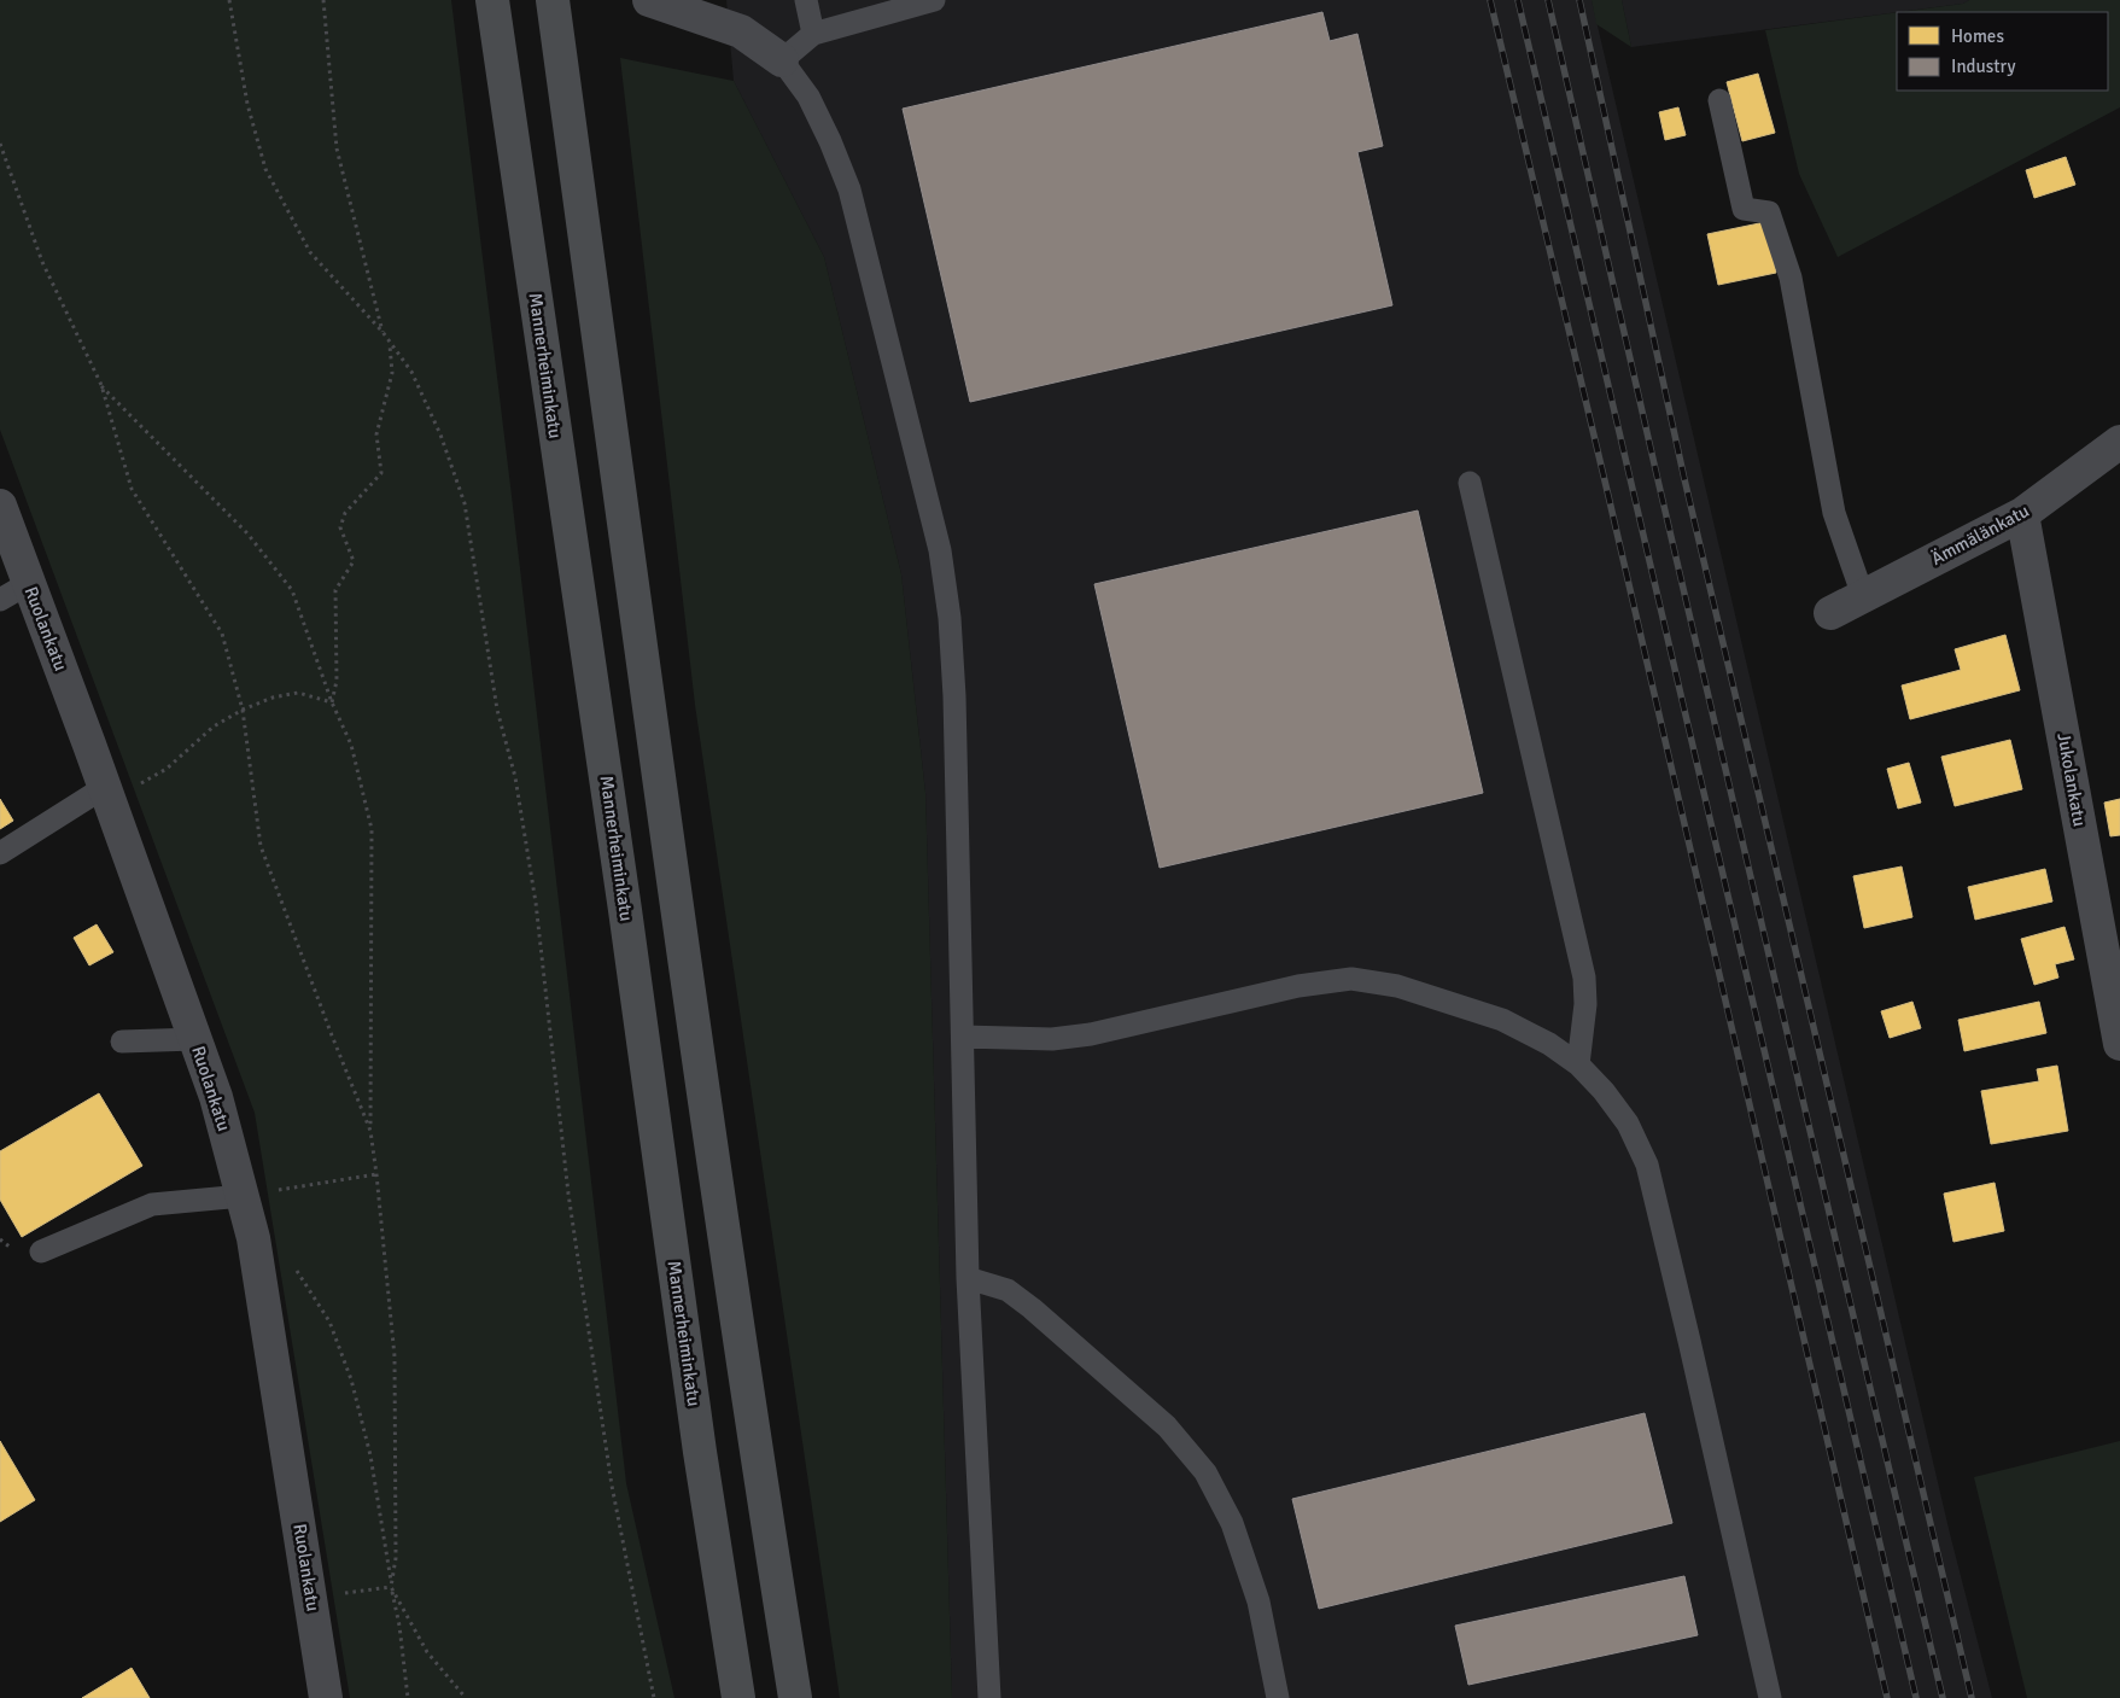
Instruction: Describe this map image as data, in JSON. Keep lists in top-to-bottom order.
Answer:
{
  "streets": {
    "main road": ["Mannerheiminkatu"],
    "street": ["Ämmälänkatu", "Ruolankatu", "Jukolankatu"]
  },
  "crossings": [
    ["Ämmälänkatu", "Jukolankatu"]
  ],
  "legend": ["Homes", "Industry"]
}
